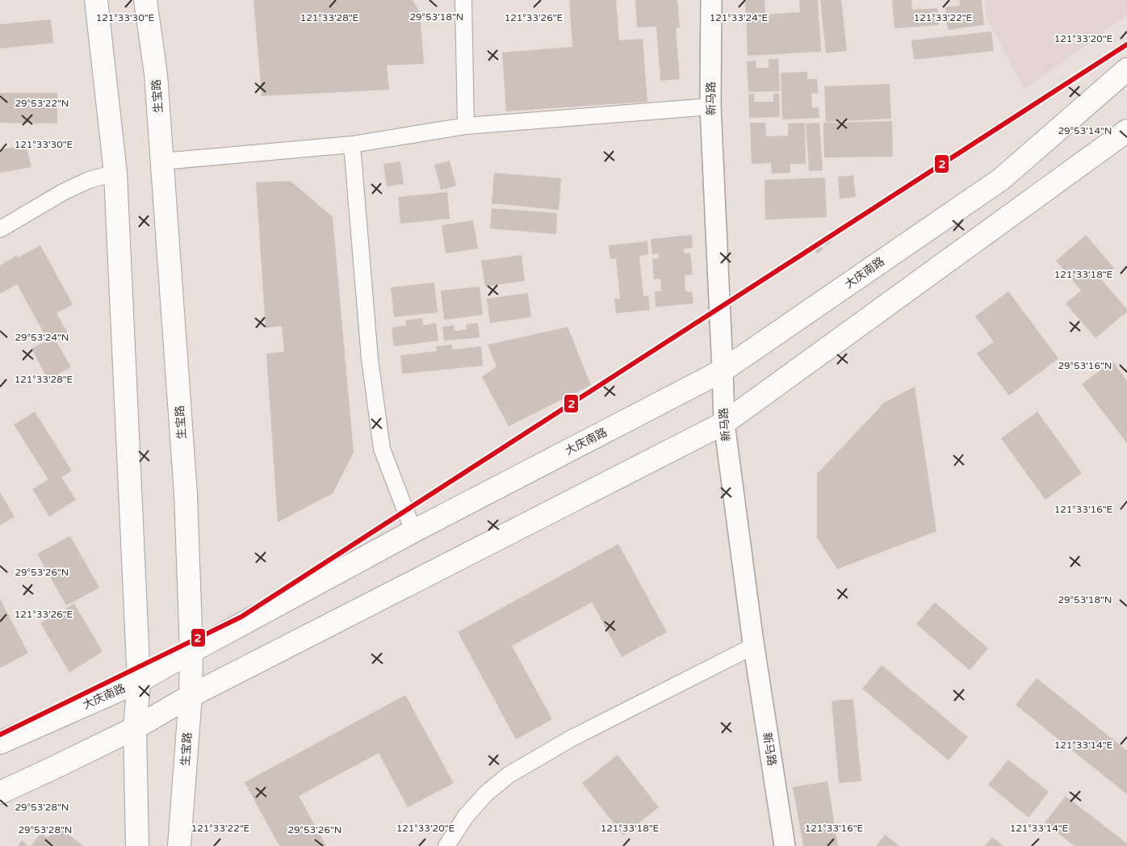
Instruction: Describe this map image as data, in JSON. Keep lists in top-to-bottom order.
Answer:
{
  "streets": {
    "main road": ["生宝路", "大庆南路"],
    "street": ["新马路"]
  },
  "crossings": [
    ["生宝路", "大庆南路"],
    ["新马路", "大庆南路"]
  ],
  "lines": ["transit line 2"],
  "coordinates": [
    "29°53'18\"N",
    "121°33'30\"E",
    "121°33'28\"E",
    "121°33'26\"E",
    "121°33'24\"E",
    "121°33'22\"E",
    "121°33'20\"E",
    "29°53'22\"N",
    "29°53'14\"N",
    "121°33'18\"E",
    "29°53'24\"N",
    "29°53'16\"N",
    "121°33'16\"E",
    "29°53'26\"N",
    "121°33'14\"E",
    "29°53'28\"N"
  ]
}
